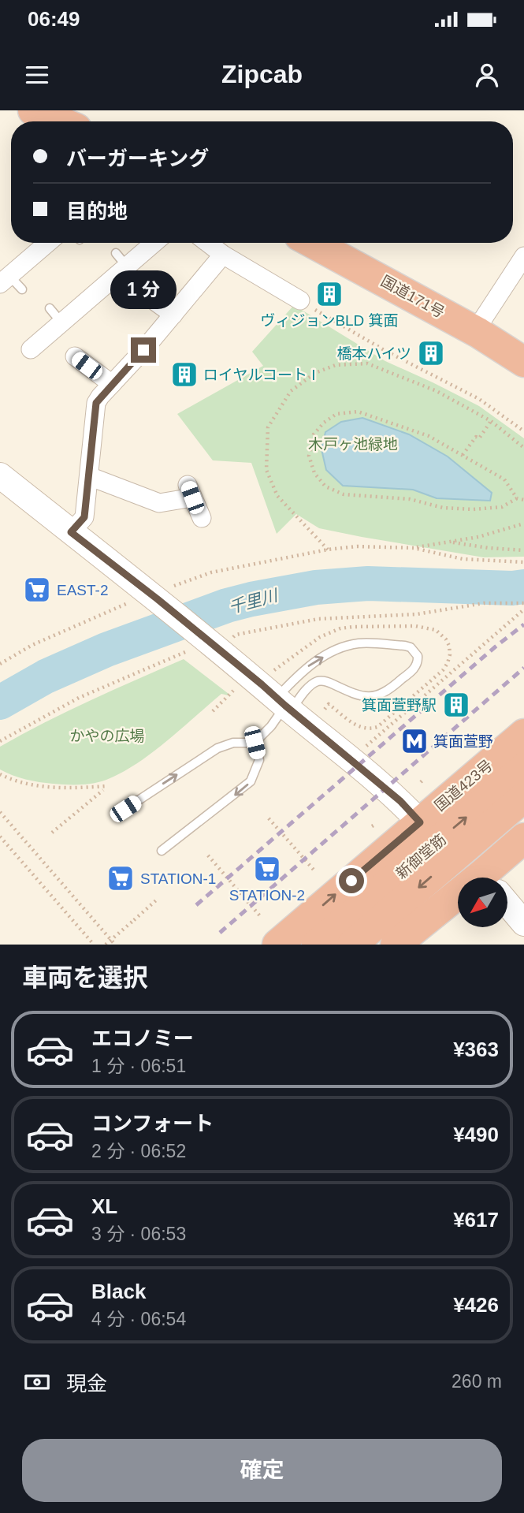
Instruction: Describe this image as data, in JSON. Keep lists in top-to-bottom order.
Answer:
{
  "streets": {
    "highway": ["国道171号", "国道423号", "新御堂筋"]
  },
  "water": ["千里川"],
  "parks": ["木戸ヶ池緑地", "かやの広場"],
  "places": {
    "building": [
      "ヴィジョンBLD 箕面",
      "橋本ハイツ",
      "ロイヤルコート I",
      "箕面萱野駅"
    ],
    "supermarket": ["EAST-2", "STATION-2", "STATION-1"],
    "metro station": ["箕面萱野"]
  },
  "north": "bottom left",
  "page": {
    "status": "06:49",
    "header": "Zipcab",
    "banner": ["バーガーキング", "目的地"],
    "bubble": "1 分",
    "heading": "車両を選択",
    "list": [
      {
        "name": "エコノミー",
        "note": "1 分 · 06:51",
        "value": "¥363"
      },
      {
        "name": "コンフォート",
        "note": "2 分 · 06:52",
        "value": "¥490"
      },
      {
        "name": "XL",
        "note": "3 分 · 06:53",
        "value": "¥617"
      },
      {
        "name": "Black",
        "note": "4 分 · 06:54",
        "value": "¥426"
      }
    ],
    "pay": ["現金", "260 m"],
    "buttons": "確定"
  }
}
